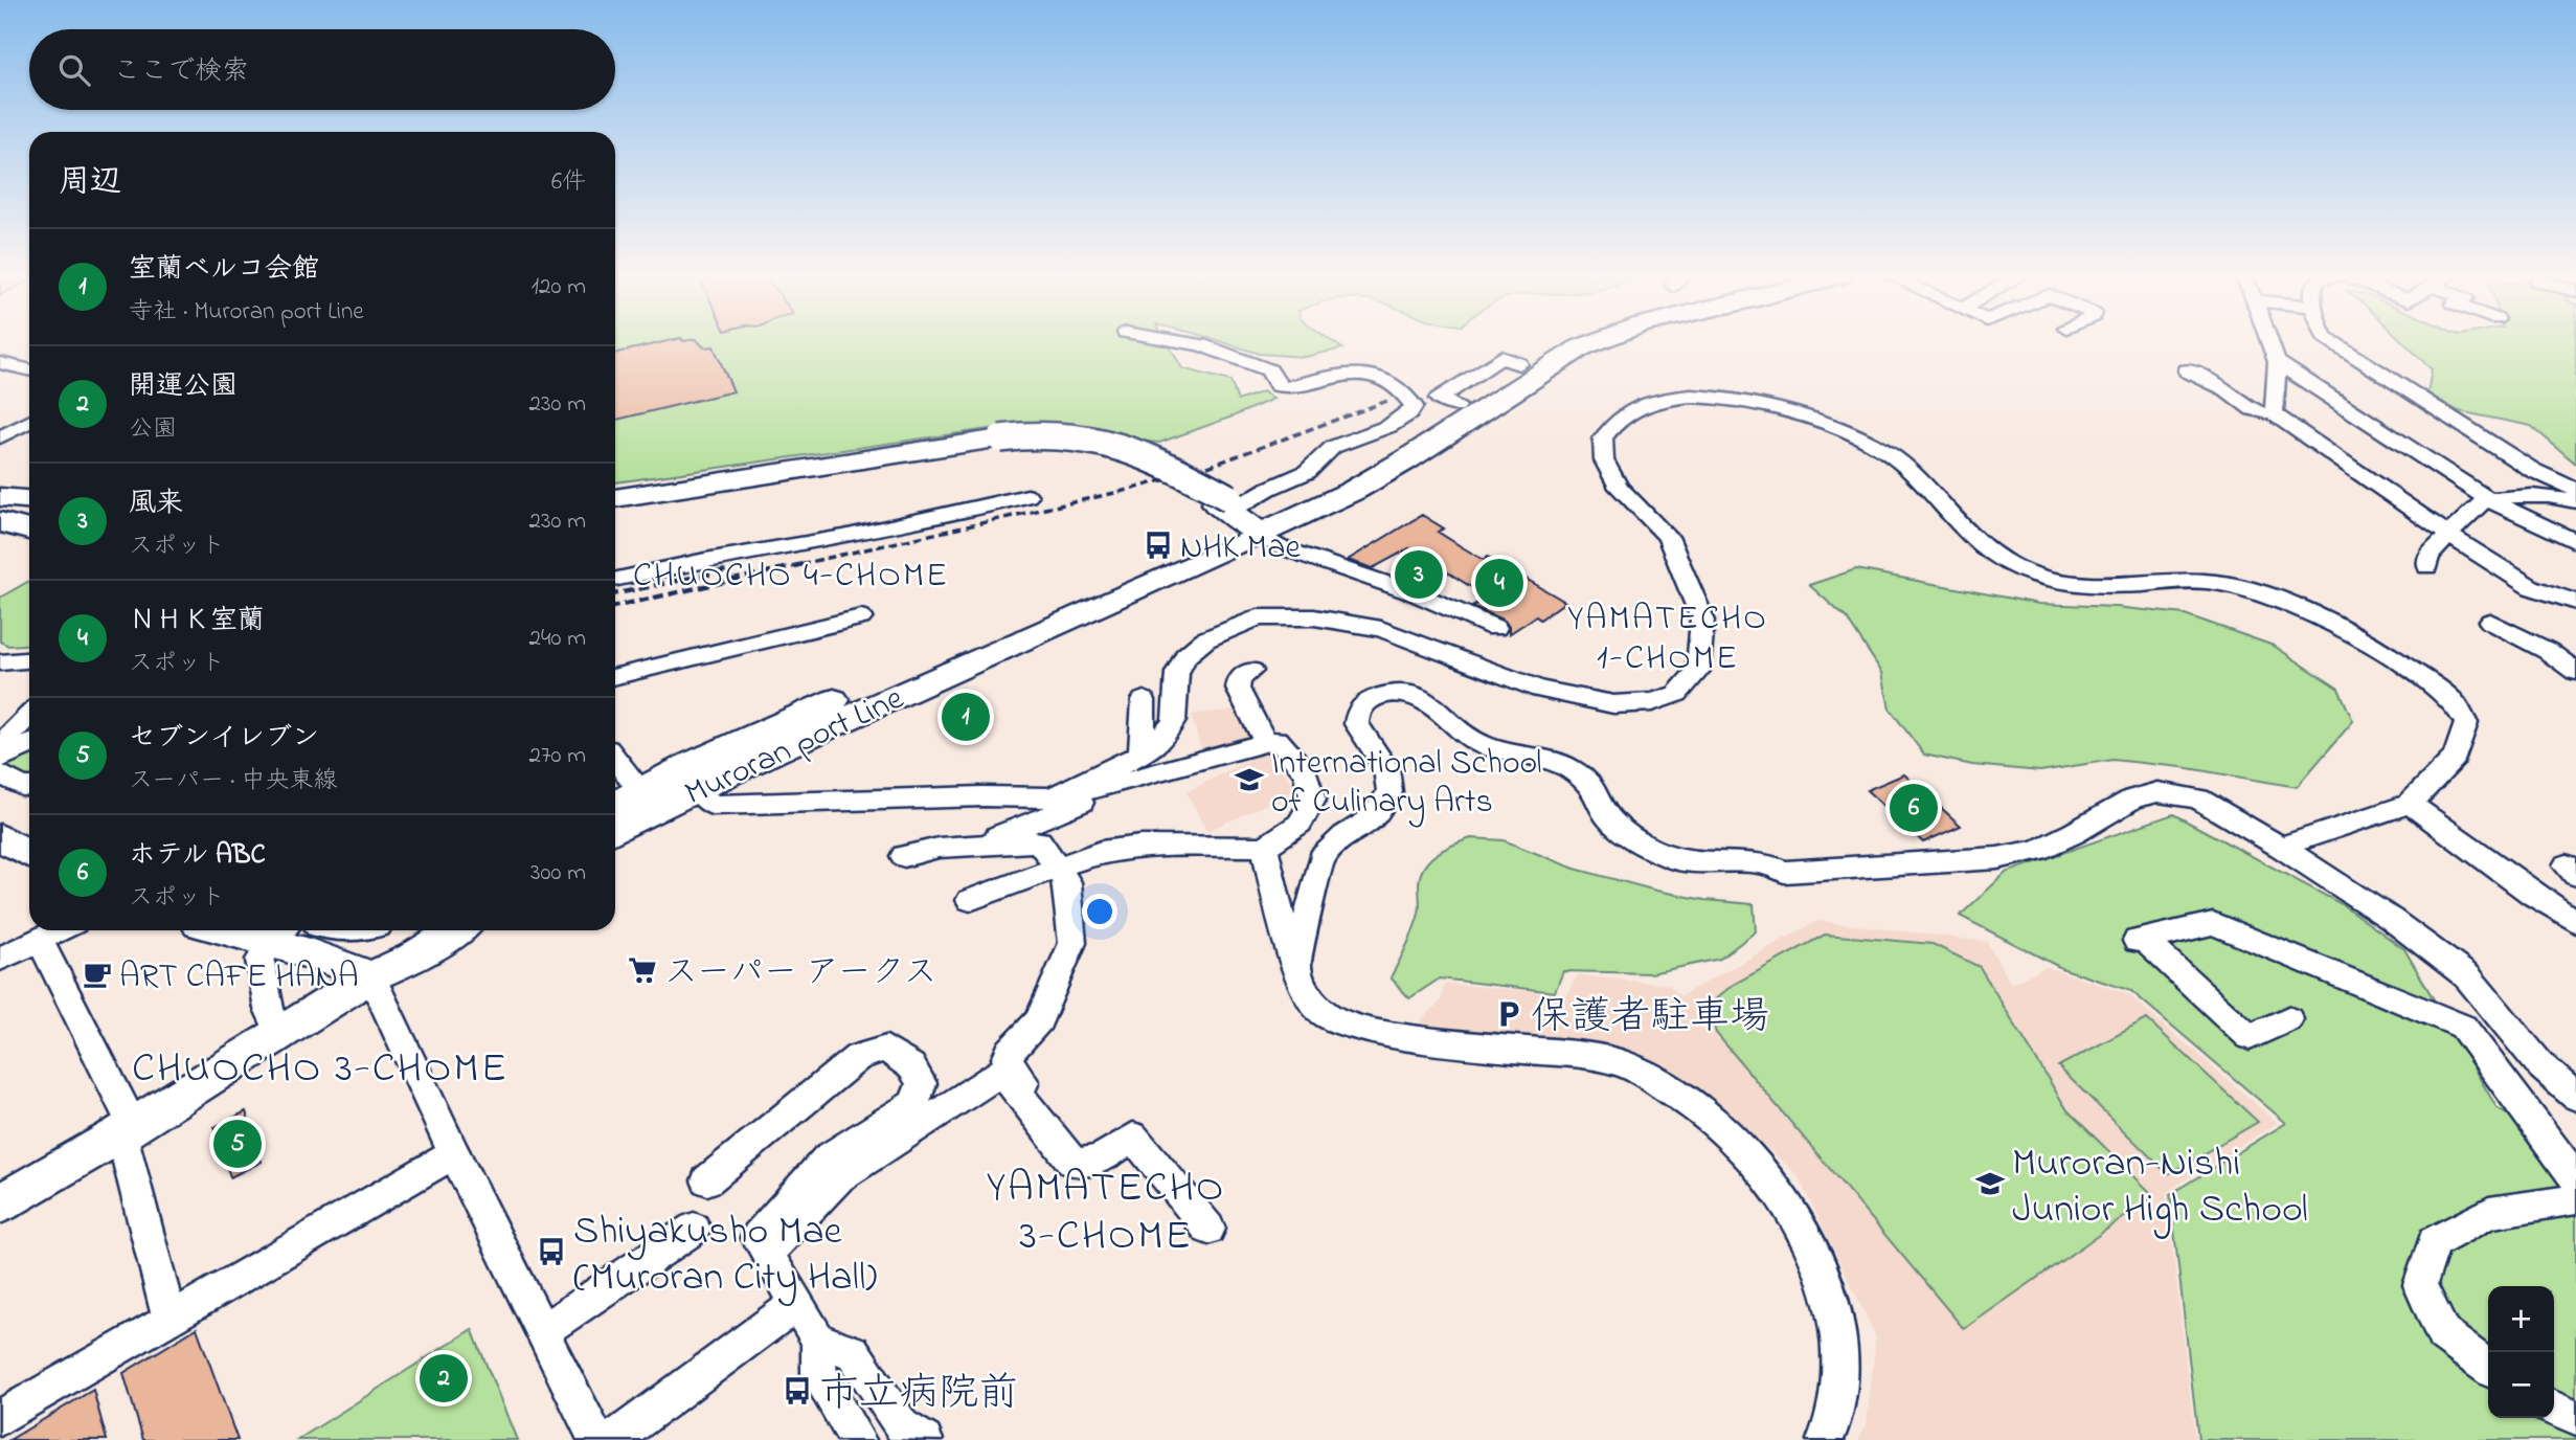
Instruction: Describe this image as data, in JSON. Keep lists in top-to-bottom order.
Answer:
{
  "streets": {
    "main road": ["Muroran port Line"]
  },
  "districts": [
    "CHUOCHO 4-CHOME",
    "YAMATECHO 1-CHOME",
    "CHUOCHO 3-CHOME",
    "YAMATECHO 3-CHOME"
  ],
  "places": {
    "bus stop": ["NHK Mae", "Shiyakusho Mae (Muroran City Hall)", "市立病院前"],
    "school or university": ["International School of Culinary Arts", "Muroran-Nishi Junior High School"],
    "supermarket": ["スーパー アークス"],
    "cafe": ["ART CAFE HANA"],
    "parking": ["保護者駐車場"]
  },
  "page": {
    "search": "ここで検索",
    "heading": ["周辺", "6件"],
    "list": [
      {
        "mark": "1",
        "name": "室蘭ベルコ会館",
        "note": "寺社 · Muroran port Line",
        "value": "120 m"
      },
      {
        "mark": "2",
        "name": "開運公園",
        "note": "公園",
        "value": "230 m"
      },
      {
        "mark": "3",
        "name": "風来",
        "note": "スポット",
        "value": "230 m"
      },
      {
        "mark": "4",
        "name": "ＮＨＫ室蘭",
        "note": "スポット",
        "value": "240 m"
      },
      {
        "mark": "5",
        "name": "セブンイレブン",
        "note": "スーパー · 中央東線",
        "value": "270 m"
      },
      {
        "mark": "6",
        "name": "ホテル ABC",
        "note": "スポット",
        "value": "300 m"
      }
    ],
    "pins": [
      "3",
      "4",
      "1",
      "6",
      "5",
      "2"
    ],
    "map_buttons": ["+", "−"]
  }
}
